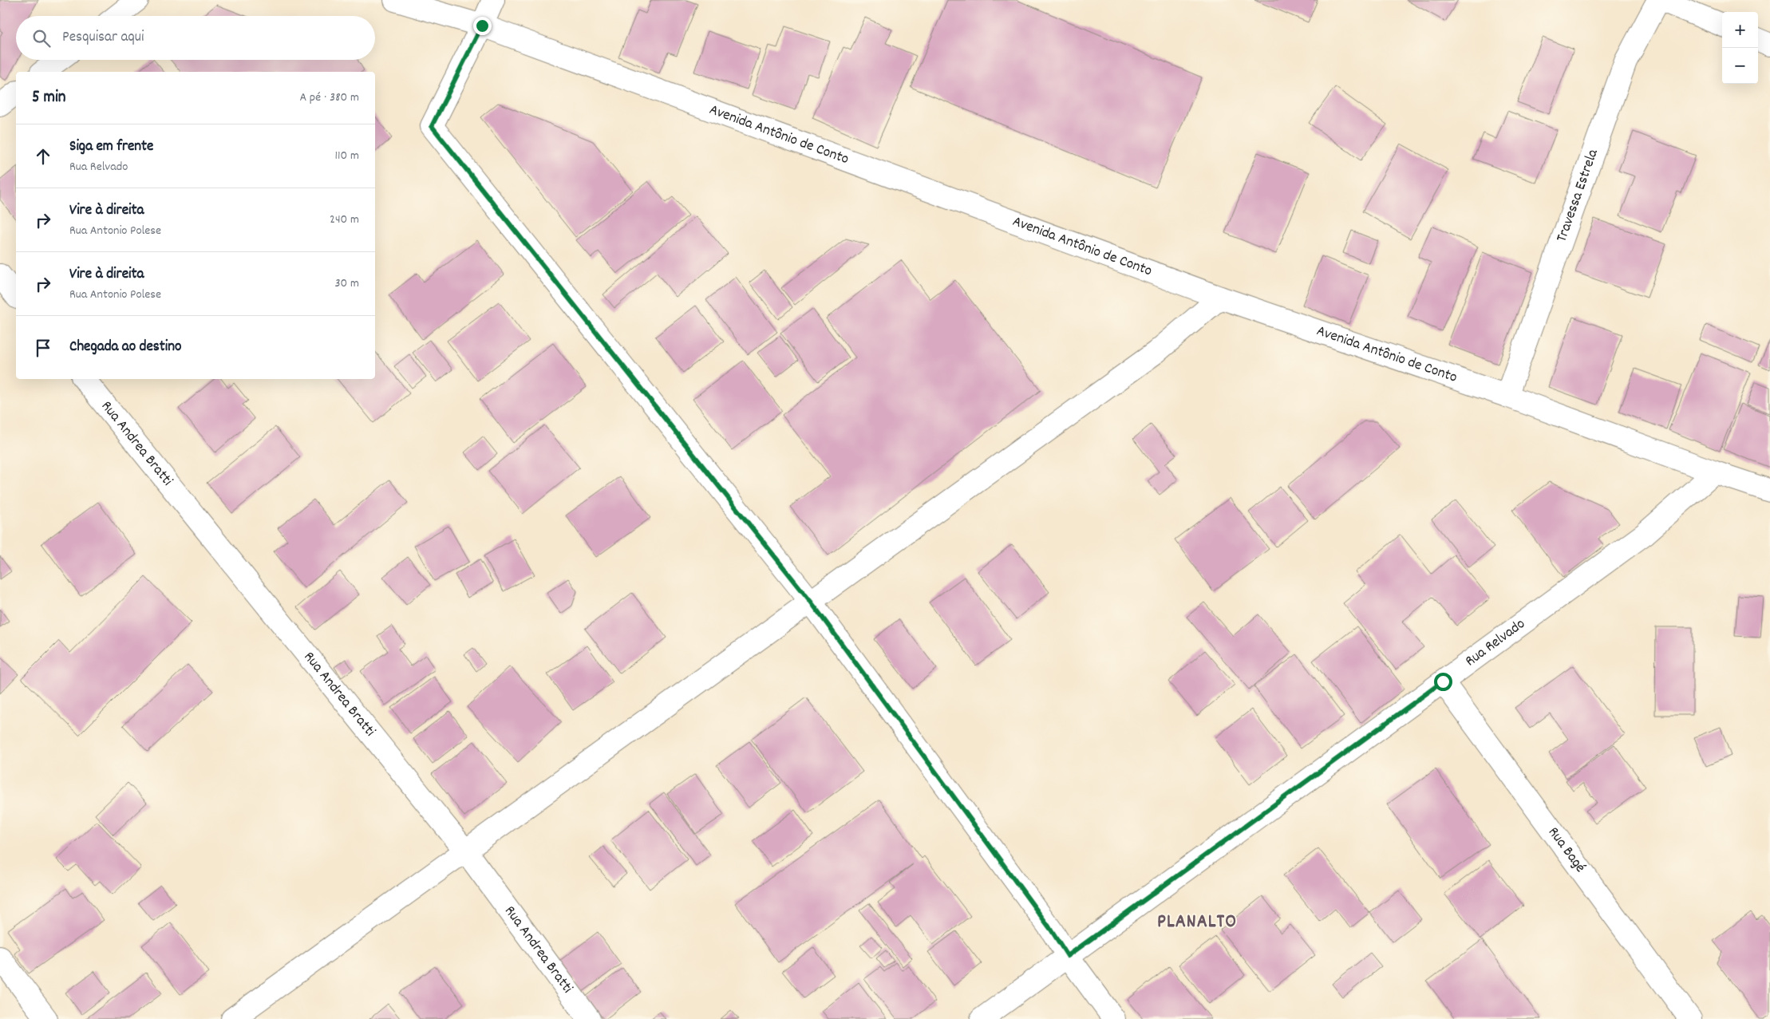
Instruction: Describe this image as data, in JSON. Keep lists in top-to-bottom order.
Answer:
{
  "streets": {
    "street": [
      "Avenida Antônio de Conto",
      "Travessa Estrela",
      "Rua Andrea Bratti",
      "Rua Relvado",
      "Rua Bagé"
    ]
  },
  "crossings": [
    ["Avenida Antônio de Conto", "Travessa Estrela"],
    ["Avenida Antônio de Conto", "Rua Relvado"],
    ["Rua Relvado", "Rua Bagé"]
  ],
  "districts": ["PLANALTO"],
  "page": {
    "map_buttons": ["+", "−"],
    "search": "Pesquisar aqui",
    "heading": ["5 min", "A pé · 380 m"],
    "list": [
      ["Siga em frente", "Rua Relvado", "110 m"],
      ["Vire à direita", "Rua Antonio Polese", "240 m"],
      ["Vire à direita", "Rua Antonio Polese", "30 m"],
      "Chegada ao destino"
    ]
  }
}
